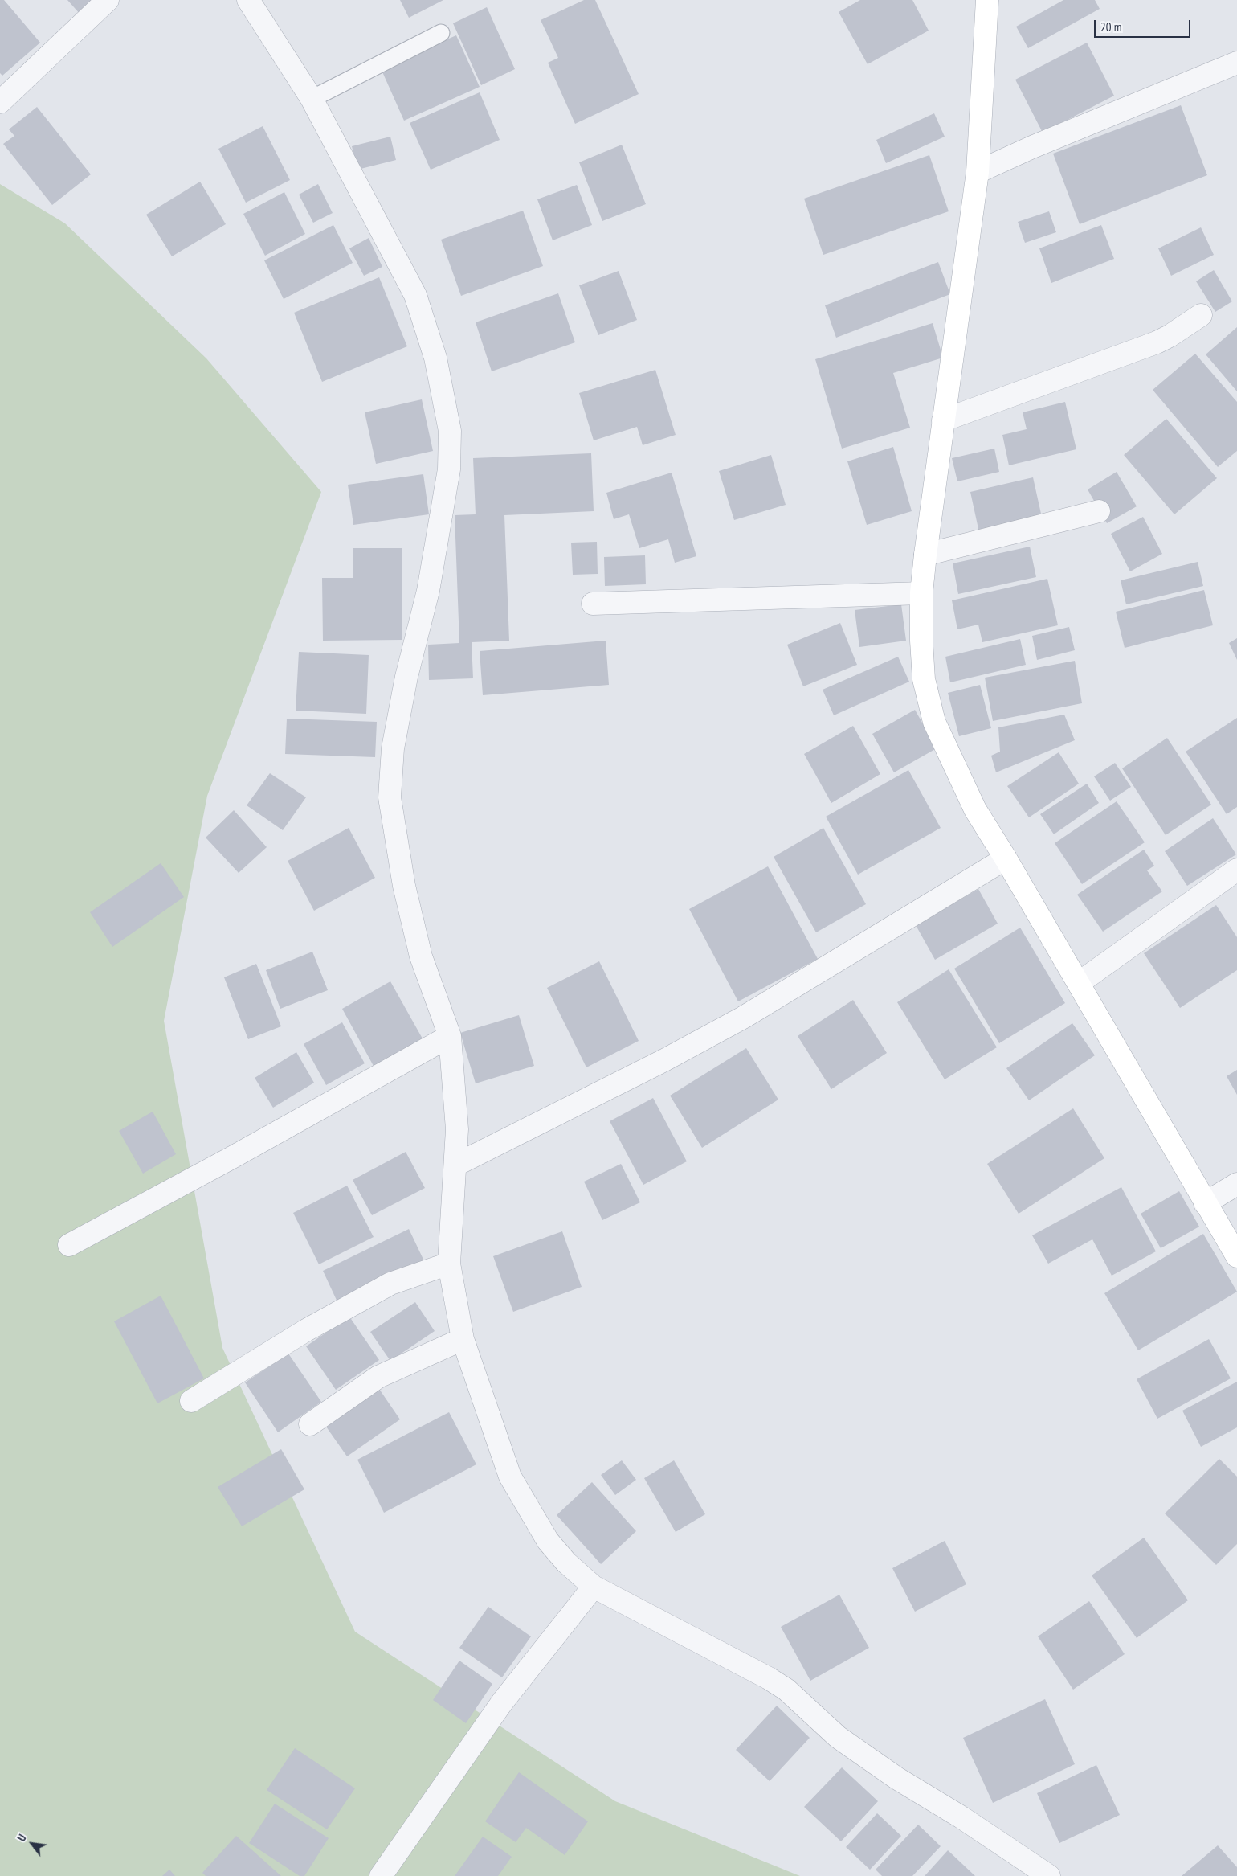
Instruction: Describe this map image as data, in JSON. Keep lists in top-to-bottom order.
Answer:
{
  "scale_bar": "20 m",
  "north": "top left"
}
